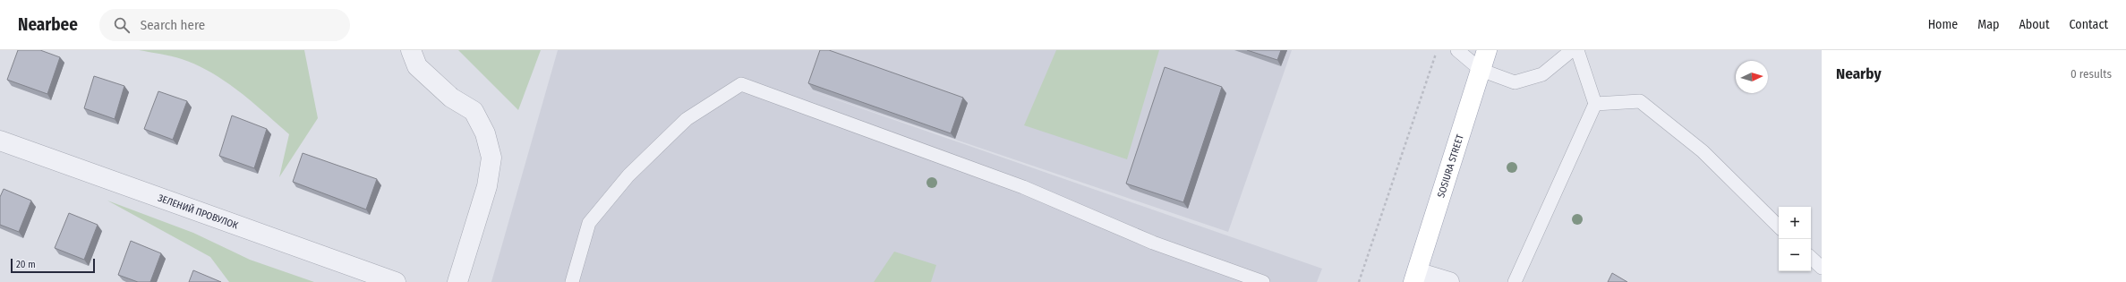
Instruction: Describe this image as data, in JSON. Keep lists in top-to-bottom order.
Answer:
{
  "streets": {
    "main road": ["SOSIURA STREET"],
    "street": ["ЗЕЛЕНИЙ ПРОВУЛОК"]
  },
  "scale_bar": "20 m",
  "north": "right",
  "page": {
    "header": "Nearbee",
    "search": "Search here",
    "nav": [
      "Home",
      "Map",
      "About",
      "Contact"
    ],
    "heading": ["Nearby", "0 results"],
    "map_buttons": ["+", "−"],
    "scale": "20 m"
  }
}
